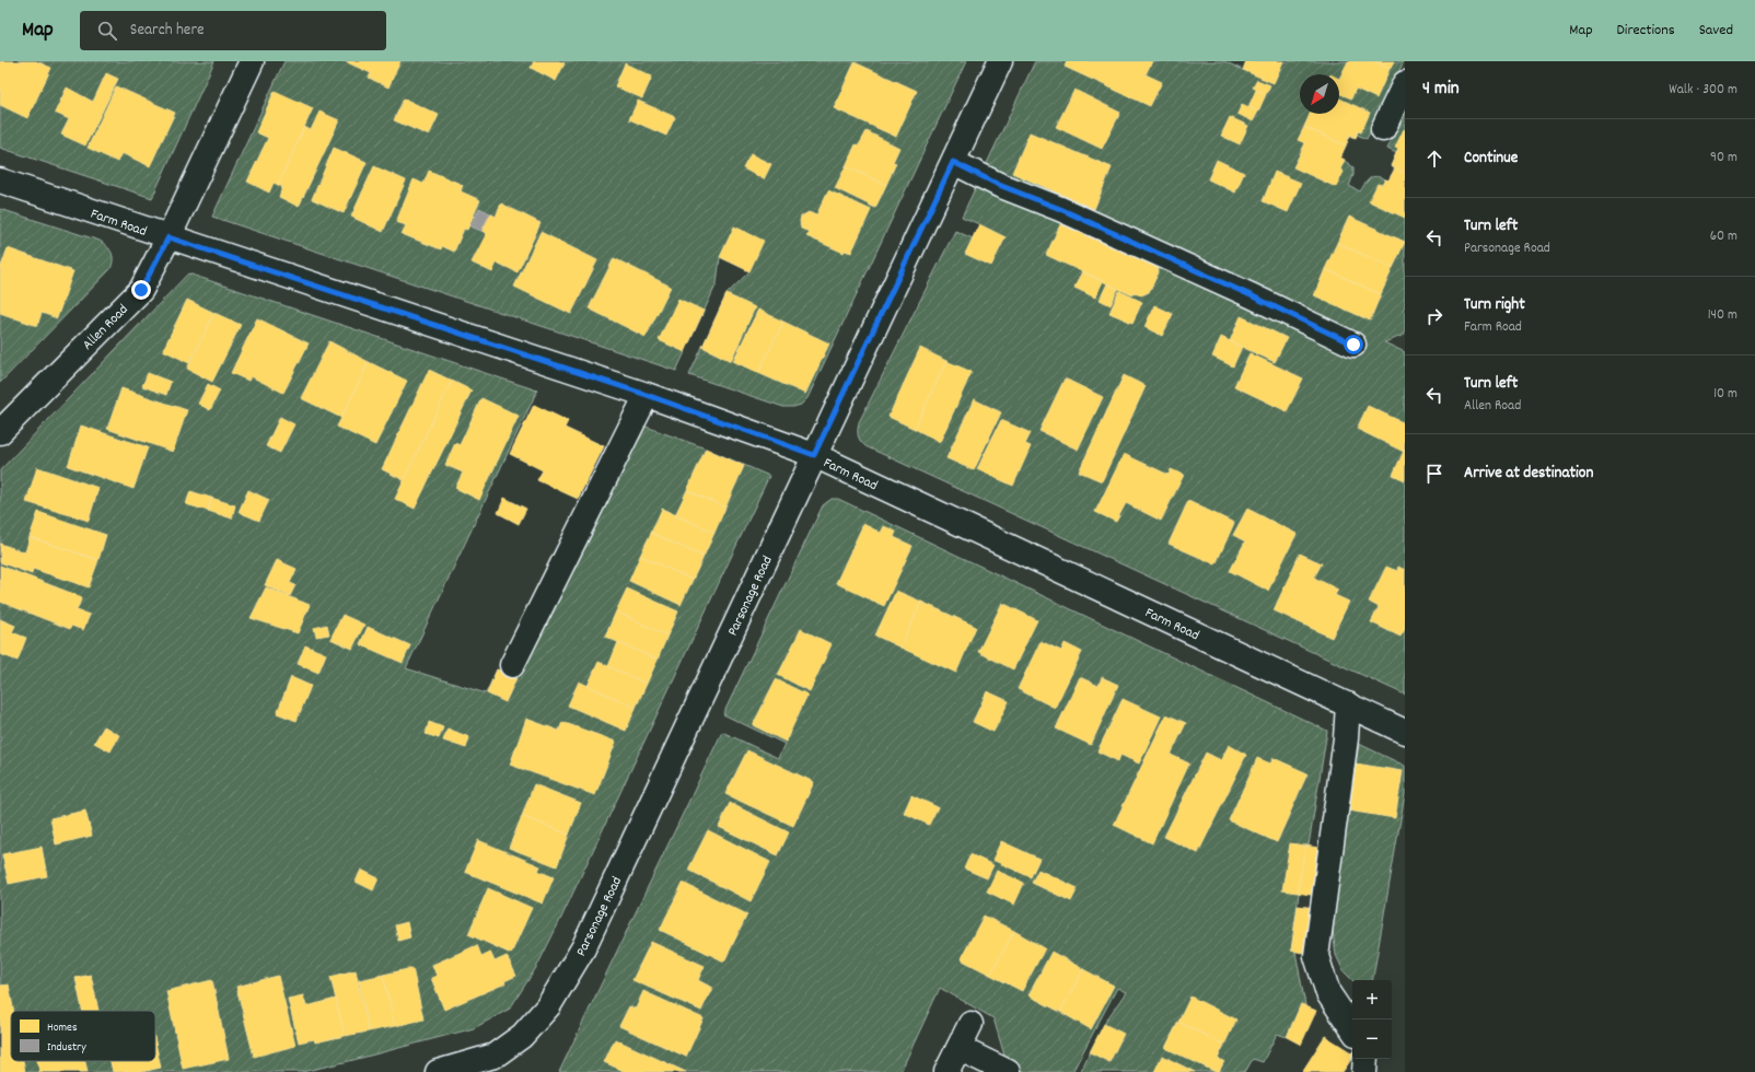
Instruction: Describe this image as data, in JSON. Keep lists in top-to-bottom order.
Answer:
{
  "streets": {
    "street": ["Farm Road", "Allen Road", "Parsonage Road"]
  },
  "crossings": [
    ["Farm Road", "Allen Road"],
    ["Farm Road", "Parsonage Road"]
  ],
  "legend": ["Homes", "Industry"],
  "north": "bottom left",
  "page": {
    "header": "Map",
    "search": "Search here",
    "nav": ["Map", "Directions", "Saved"],
    "heading": ["4 min", "Walk · 300 m"],
    "list": [
      ["Continue", "90 m"],
      ["Turn left", "Parsonage Road", "60 m"],
      ["Turn right", "Farm Road", "140 m"],
      ["Turn left", "Allen Road", "10 m"],
      "Arrive at destination"
    ],
    "map_buttons": ["+", "−"]
  }
}
